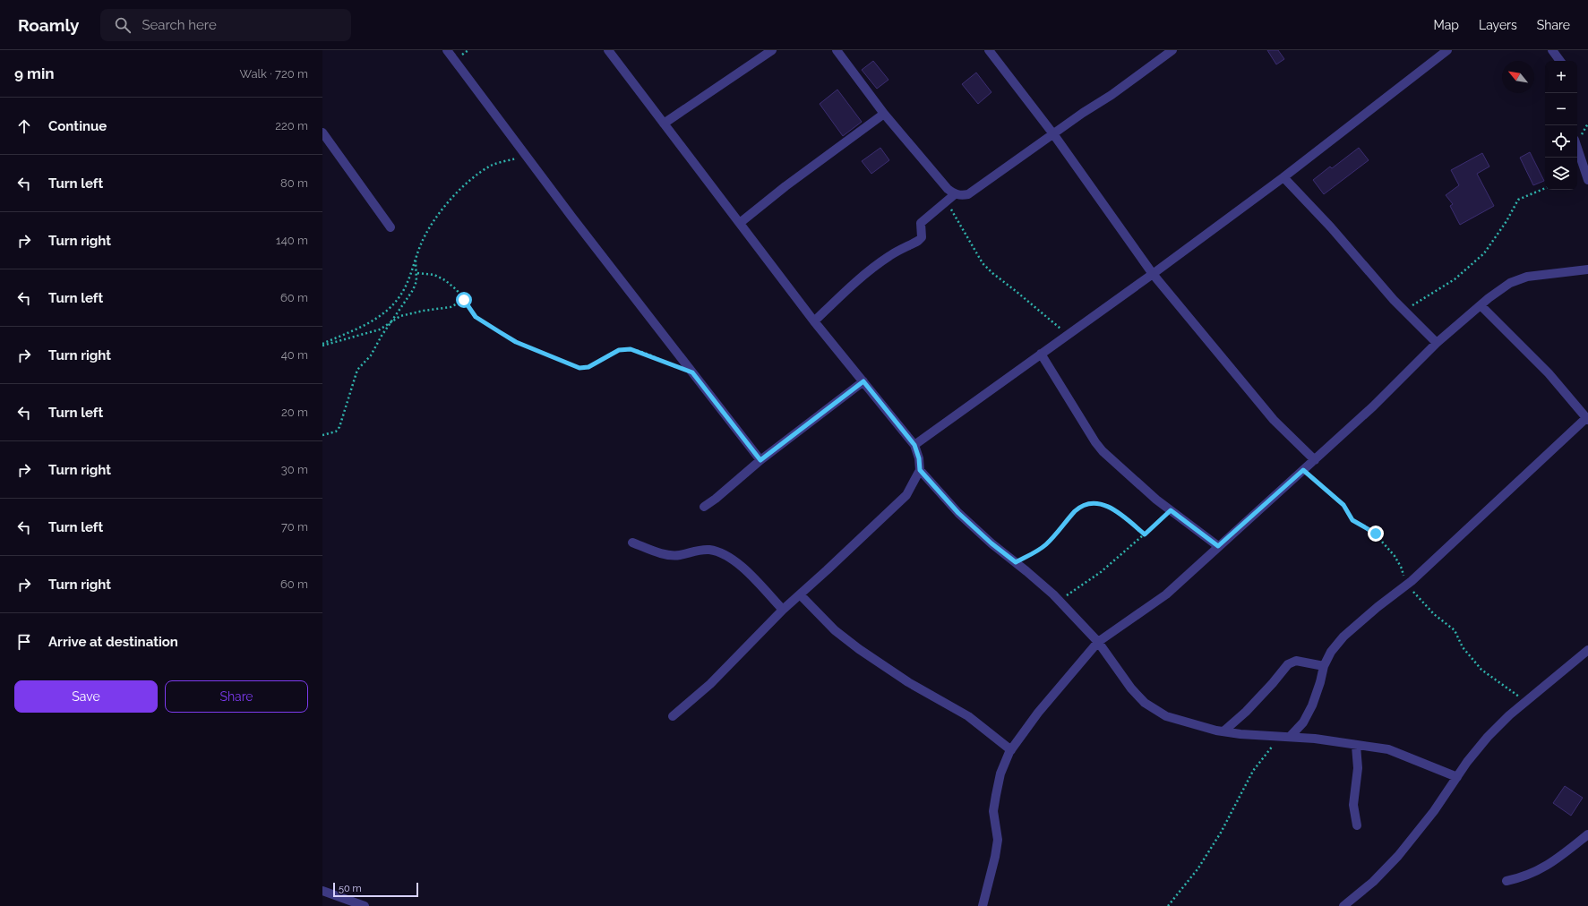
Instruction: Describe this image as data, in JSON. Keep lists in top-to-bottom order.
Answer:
{
  "scale_bar": "50 m",
  "north": "top left",
  "page": {
    "header": "Roamly",
    "search": "Search here",
    "nav": ["Map", "Layers", "Share"],
    "heading": ["9 min", "Walk · 720 m"],
    "map_buttons": ["+", "−"],
    "list": [
      ["Continue", "220 m"],
      ["Turn left", "80 m"],
      ["Turn right", "140 m"],
      ["Turn left", "60 m"],
      ["Turn right", "40 m"],
      ["Turn left", "20 m"],
      ["Turn right", "30 m"],
      ["Turn left", "70 m"],
      ["Turn right", "60 m"],
      "Arrive at destination"
    ],
    "buttons": ["Save", "Share"],
    "scale": "50 m"
  }
}
